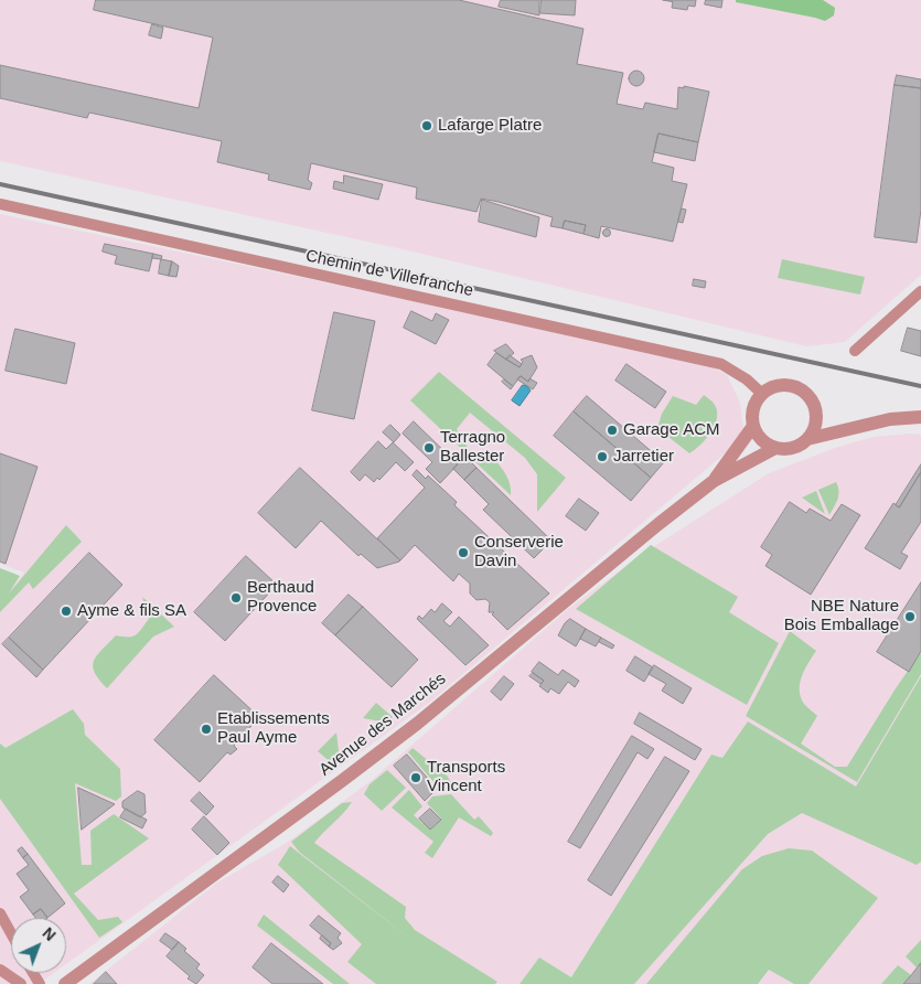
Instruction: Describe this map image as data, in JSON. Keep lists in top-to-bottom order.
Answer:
{
  "streets": {
    "street": ["Chemin de Villefranche", "Avenue des Marchés"]
  },
  "crossings": [
    ["Chemin de Villefranche", "Avenue des Marchés"]
  ],
  "places": [
    "Lafarge Platre",
    "Garage ACM",
    "Terragno Ballester",
    "Jarretier",
    "Conserverie Davin",
    "Berthaud Provence",
    "Ayme & fils SA",
    "NBE Nature Bois Emballage",
    "Etablissements Paul Ayme",
    "Transports Vincent"
  ],
  "north": "top right"
}
